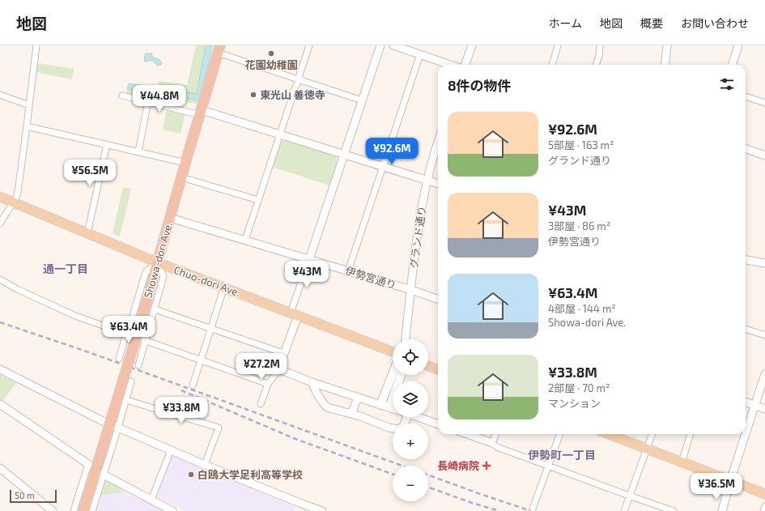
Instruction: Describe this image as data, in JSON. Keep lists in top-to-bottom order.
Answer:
{
  "streets": {
    "highway": ["Showa-dori Ave."],
    "main road": ["Chuo-dori Ave."],
    "street": ["グランド通り", "伊勢宮通り"]
  },
  "crossings": [
    ["グランド通り", "伊勢宮通り"],
    ["Showa-dori Ave.", "伊勢宮通り"],
    ["Showa-dori Ave.", "Chuo-dori Ave."]
  ],
  "districts": ["通一丁目", "伊勢町一丁目"],
  "places": {
    "other": ["花園幼稚園", "東光山 善徳寺", "白鴎大学足利高等学校"],
    "health": ["長崎病院"]
  },
  "scale_bar": "50 m",
  "page": {
    "header": "地図",
    "nav": [
      "ホーム",
      "地図",
      "概要",
      "お問い合わせ"
    ],
    "heading": "8件の物件",
    "price": [
      "¥44.8M",
      "¥92.6M",
      "¥56.5M",
      "¥43M",
      "¥63.4M",
      "¥27.2M",
      "¥33.8M",
      "¥36.5M"
    ],
    "list": [
      {
        "name": "¥92.6M",
        "note": "5部屋 · 163 m² · グランド通り"
      },
      {
        "name": "¥43M",
        "note": "3部屋 · 86 m² · 伊勢宮通り"
      },
      {
        "name": "¥63.4M",
        "note": "4部屋 · 144 m² · Showa-dori Ave."
      },
      {
        "name": "¥33.8M",
        "note": "2部屋 · 70 m² · マンション"
      }
    ],
    "map_buttons": ["+", "−"],
    "scale": "50 m"
  }
}
